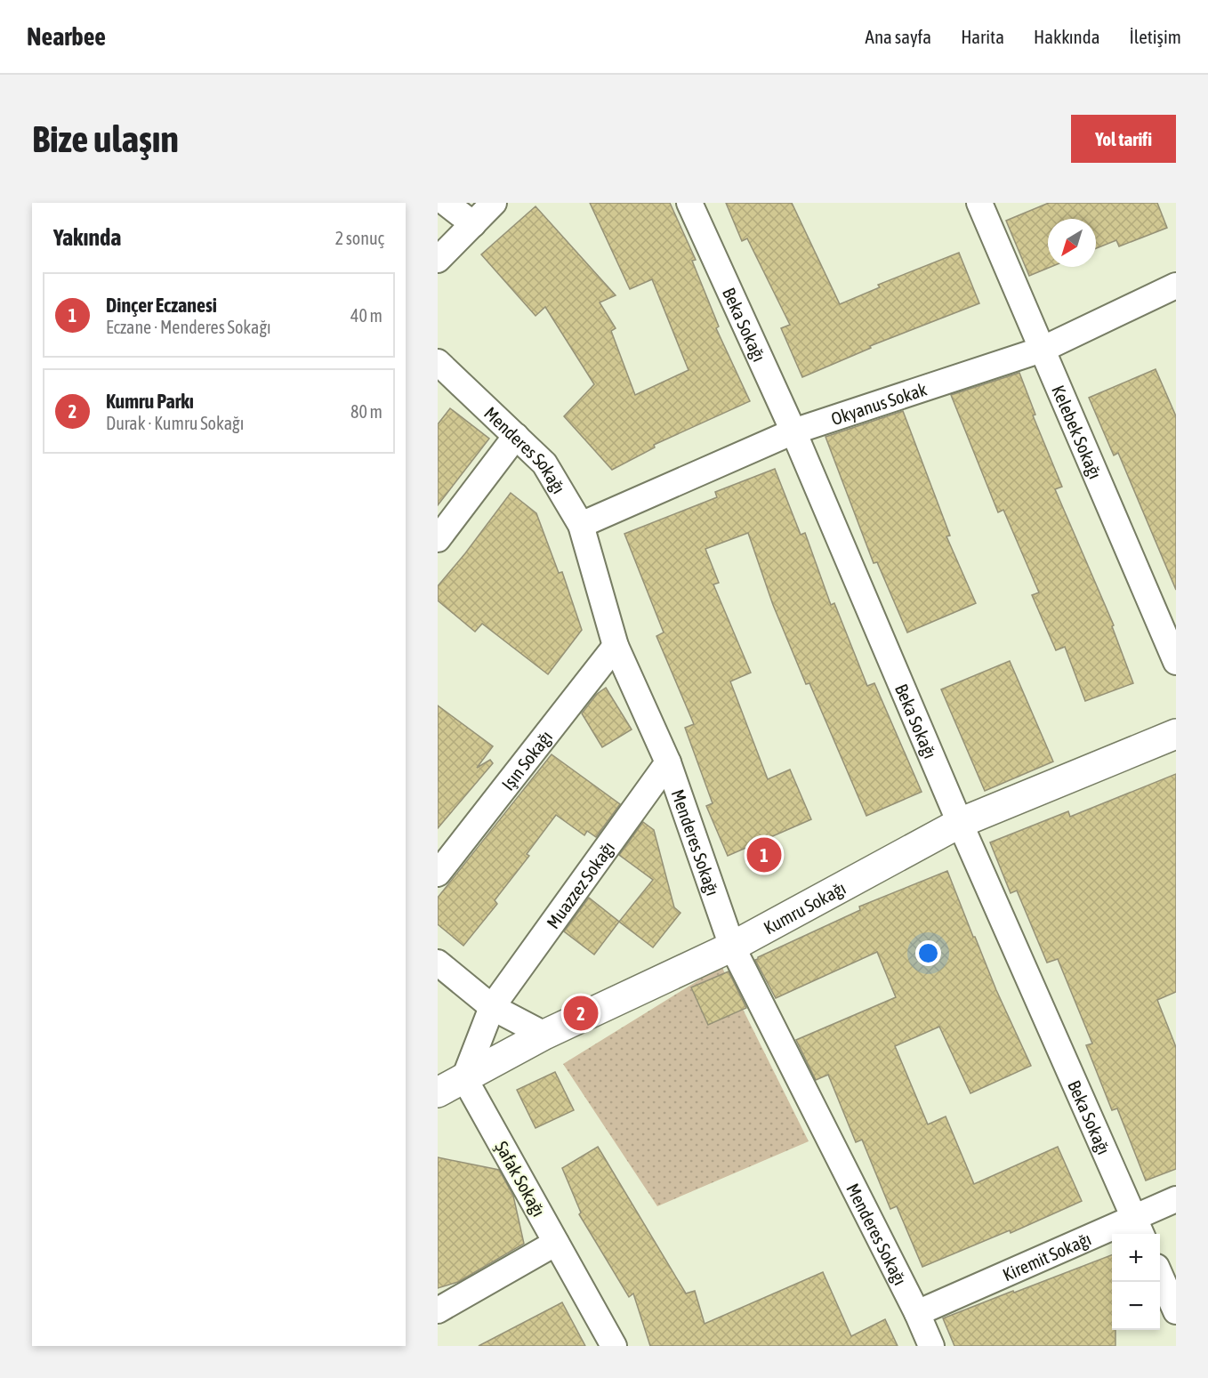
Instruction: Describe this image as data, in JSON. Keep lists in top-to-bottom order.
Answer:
{
  "streets": {
    "street": [
      "Beka Sokağı",
      "Okyanus Sokak",
      "Kelebek Sokağı",
      "Menderes Sokağı",
      "Işın Sokağı",
      "Muazzez Sokağı",
      "Kumru Sokağı",
      "Şafak Sokağı",
      "Kiremit Sokağı"
    ]
  },
  "crossings": [
    ["Beka Sokağı", "Okyanus Sokak"],
    ["Beka Sokağı", "Kumru Sokağı"],
    ["Beka Sokağı", "Kiremit Sokağı"],
    ["Okyanus Sokak", "Kelebek Sokağı"],
    ["Okyanus Sokak", "Menderes Sokağı"],
    ["Menderes Sokağı", "Işın Sokağı"],
    ["Menderes Sokağı", "Muazzez Sokağı"],
    ["Menderes Sokağı", "Kumru Sokağı"],
    ["Menderes Sokağı", "Kiremit Sokağı"],
    ["Kumru Sokağı", "Şafak Sokağı"]
  ],
  "north": "bottom left",
  "page": {
    "header": "Nearbee",
    "nav": [
      "Ana sayfa",
      "Harita",
      "Hakkında",
      "İletişim"
    ],
    "buttons": "Yol tarifi",
    "title": "Bize ulaşın",
    "heading": ["Yakında", "2 sonuç"],
    "list": [
      {
        "mark": "1",
        "name": "Dinçer Eczanesi",
        "note": "Eczane · Menderes Sokağı",
        "value": "40 m"
      },
      {
        "mark": "2",
        "name": "Kumru Parkı",
        "note": "Durak · Kumru Sokağı",
        "value": "80 m"
      }
    ],
    "pins": ["1", "2"],
    "map_buttons": ["+", "−"]
  }
}
